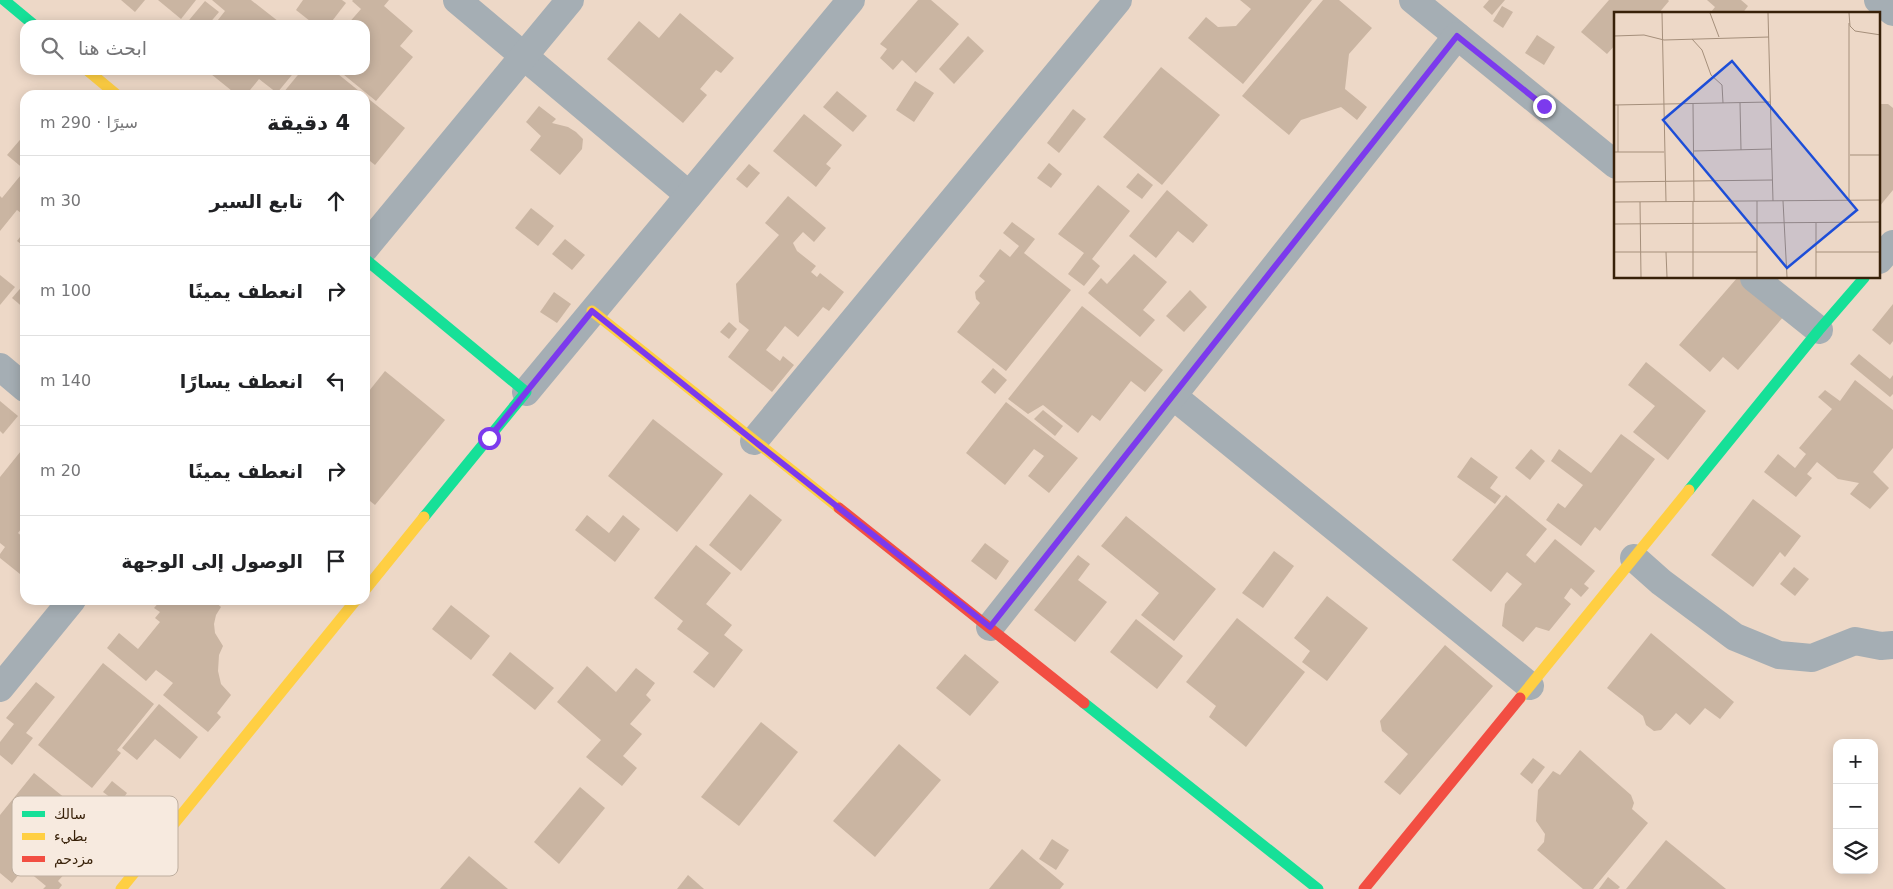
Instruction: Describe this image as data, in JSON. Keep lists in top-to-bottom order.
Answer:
{
  "legend": ["سالك", "بطيء", "مزدحم"],
  "page": {
    "search": "ابحث هنا",
    "heading": ["4 دقيقة", "سيرًا · 290 m"],
    "list": [
      ["تابع السير", "30 m"],
      ["انعطف يمينًا", "100 m"],
      ["انعطف يسارًا", "140 m"],
      ["انعطف يمينًا", "20 m"],
      "الوصول إلى الوجهة"
    ],
    "map_buttons": ["+", "−"]
  }
}
